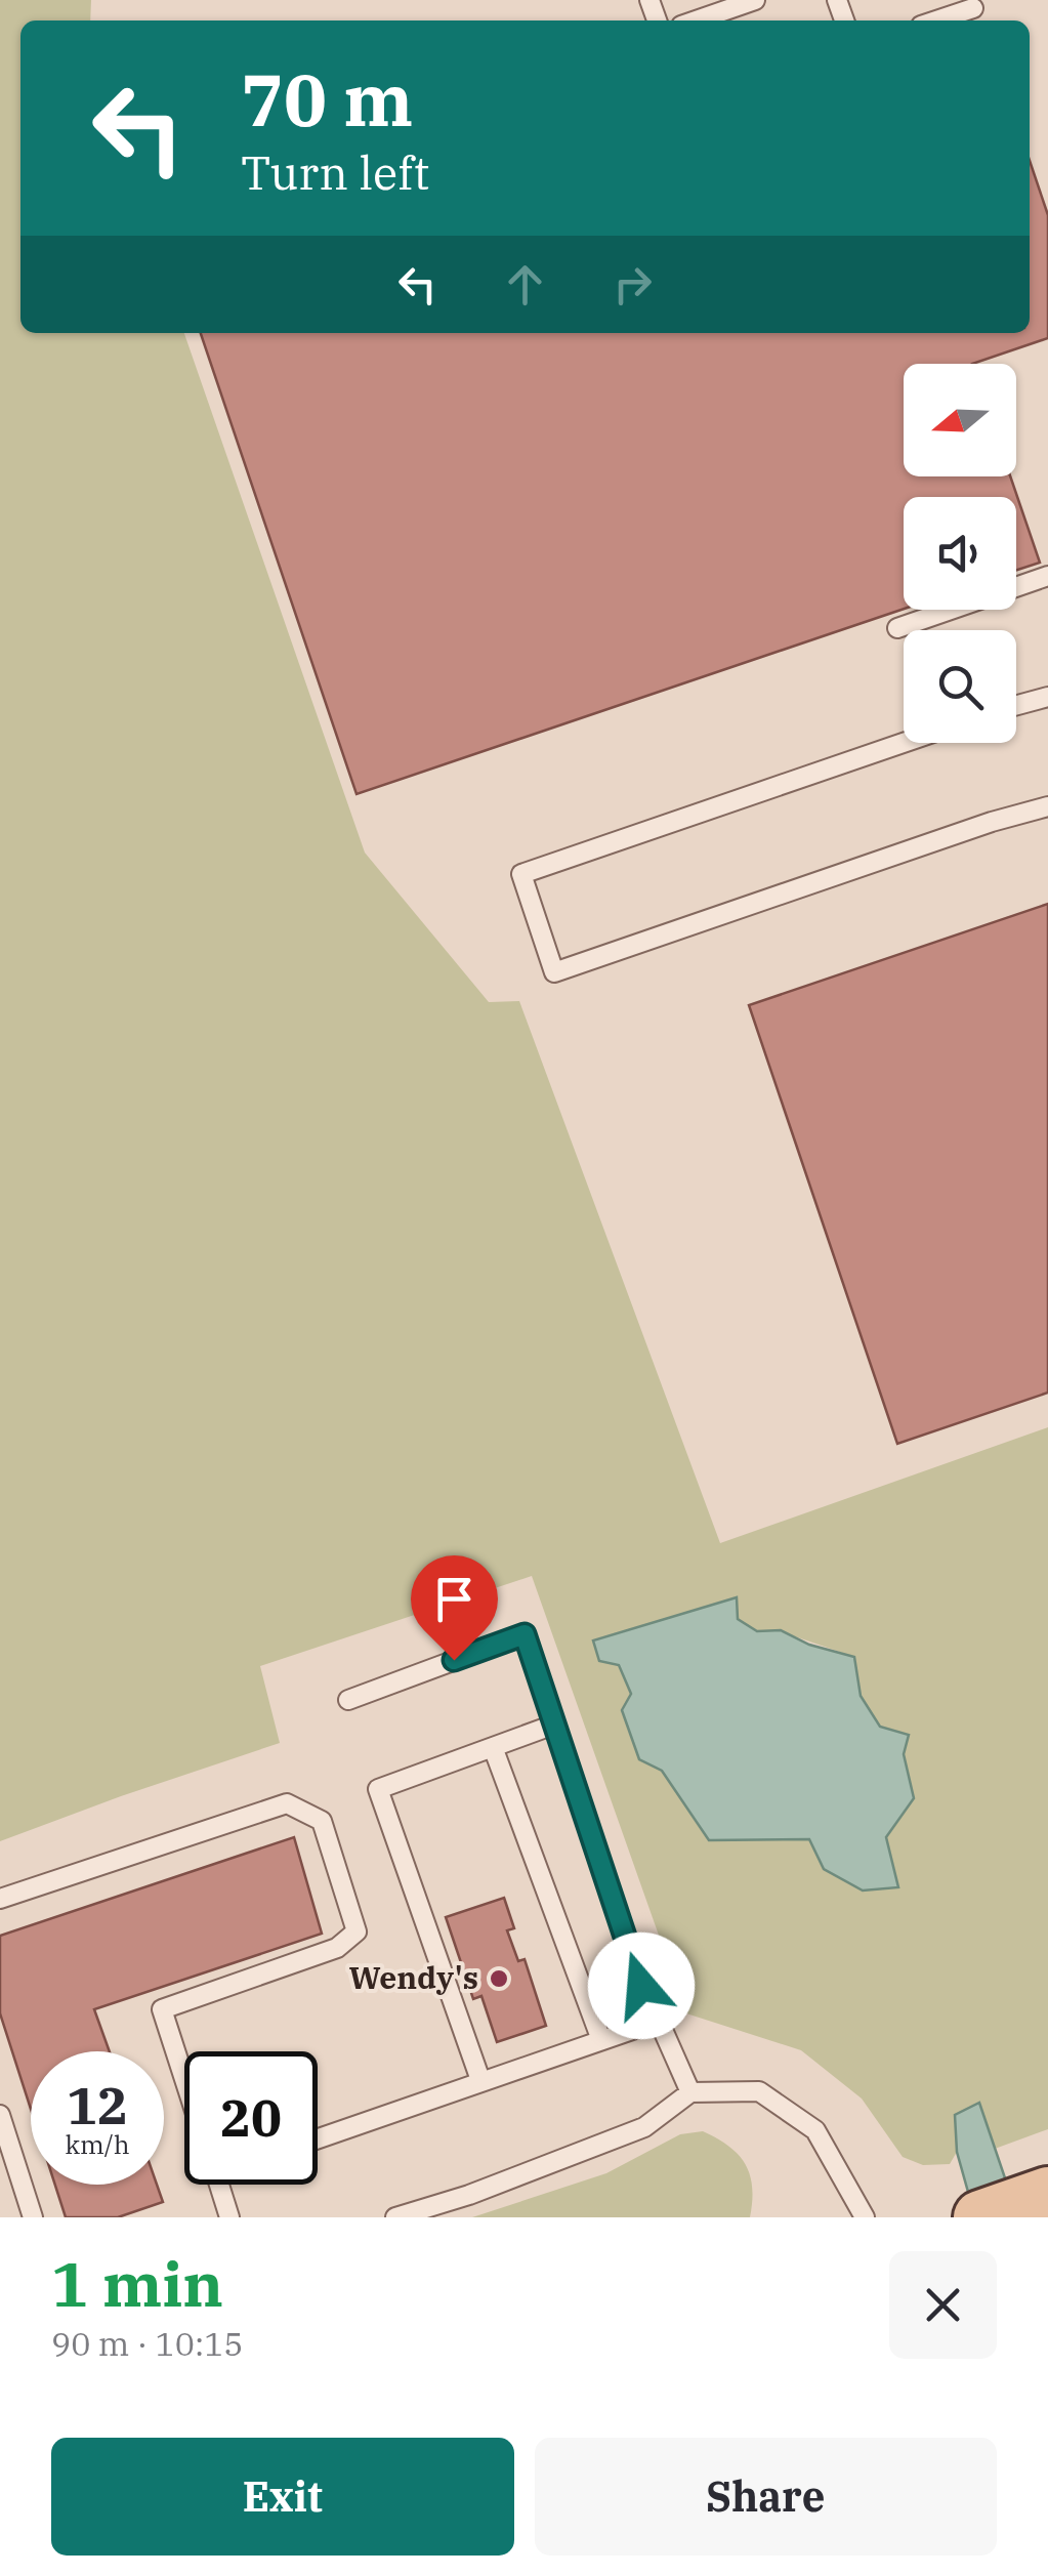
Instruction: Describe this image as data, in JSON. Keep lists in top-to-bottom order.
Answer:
{
  "places": ["Wendy's"],
  "north": "left",
  "page": {
    "turn": ["70 m", "Turn left"],
    "speed": "12 km/h",
    "limit": "20",
    "heading": ["1 min", "90 m · 10:15"],
    "buttons": ["Exit", "Share"]
  }
}
